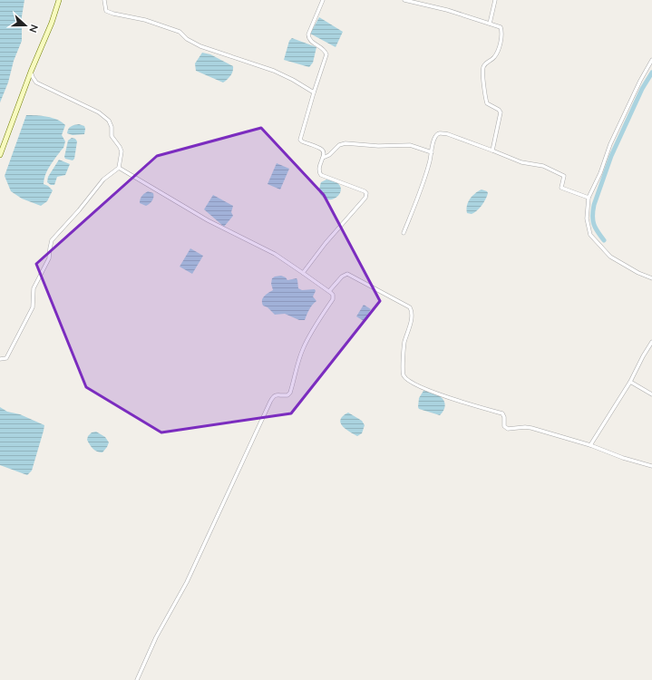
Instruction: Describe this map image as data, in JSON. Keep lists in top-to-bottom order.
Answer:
{
  "north": "right"
}
